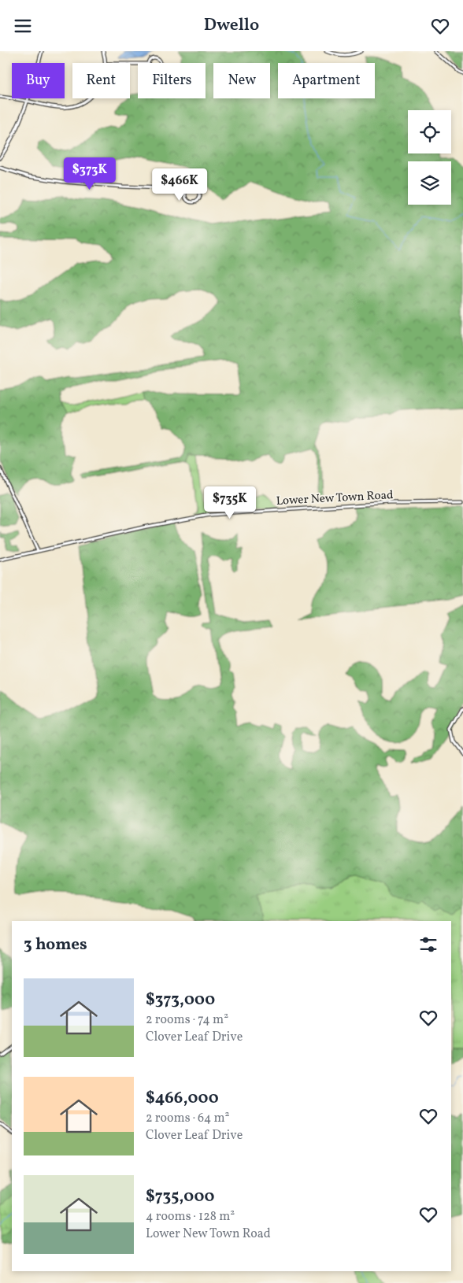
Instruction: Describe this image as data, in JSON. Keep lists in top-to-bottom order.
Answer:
{
  "streets": {
    "street": ["Lower New Town Road"]
  },
  "page": {
    "header": "Dwello",
    "chip": [
      "Buy",
      "Rent",
      "Filters",
      "New",
      "Apartment"
    ],
    "price": ["$373K", "$466K", "$735K"],
    "heading": "3 homes",
    "list": [
      {
        "name": "$373,000",
        "note": "2 rooms · 74 m² · Clover Leaf Drive"
      },
      {
        "name": "$466,000",
        "note": "2 rooms · 64 m² · Clover Leaf Drive"
      },
      {
        "name": "$735,000",
        "note": "4 rooms · 128 m² · Lower New Town Road"
      }
    ]
  }
}
